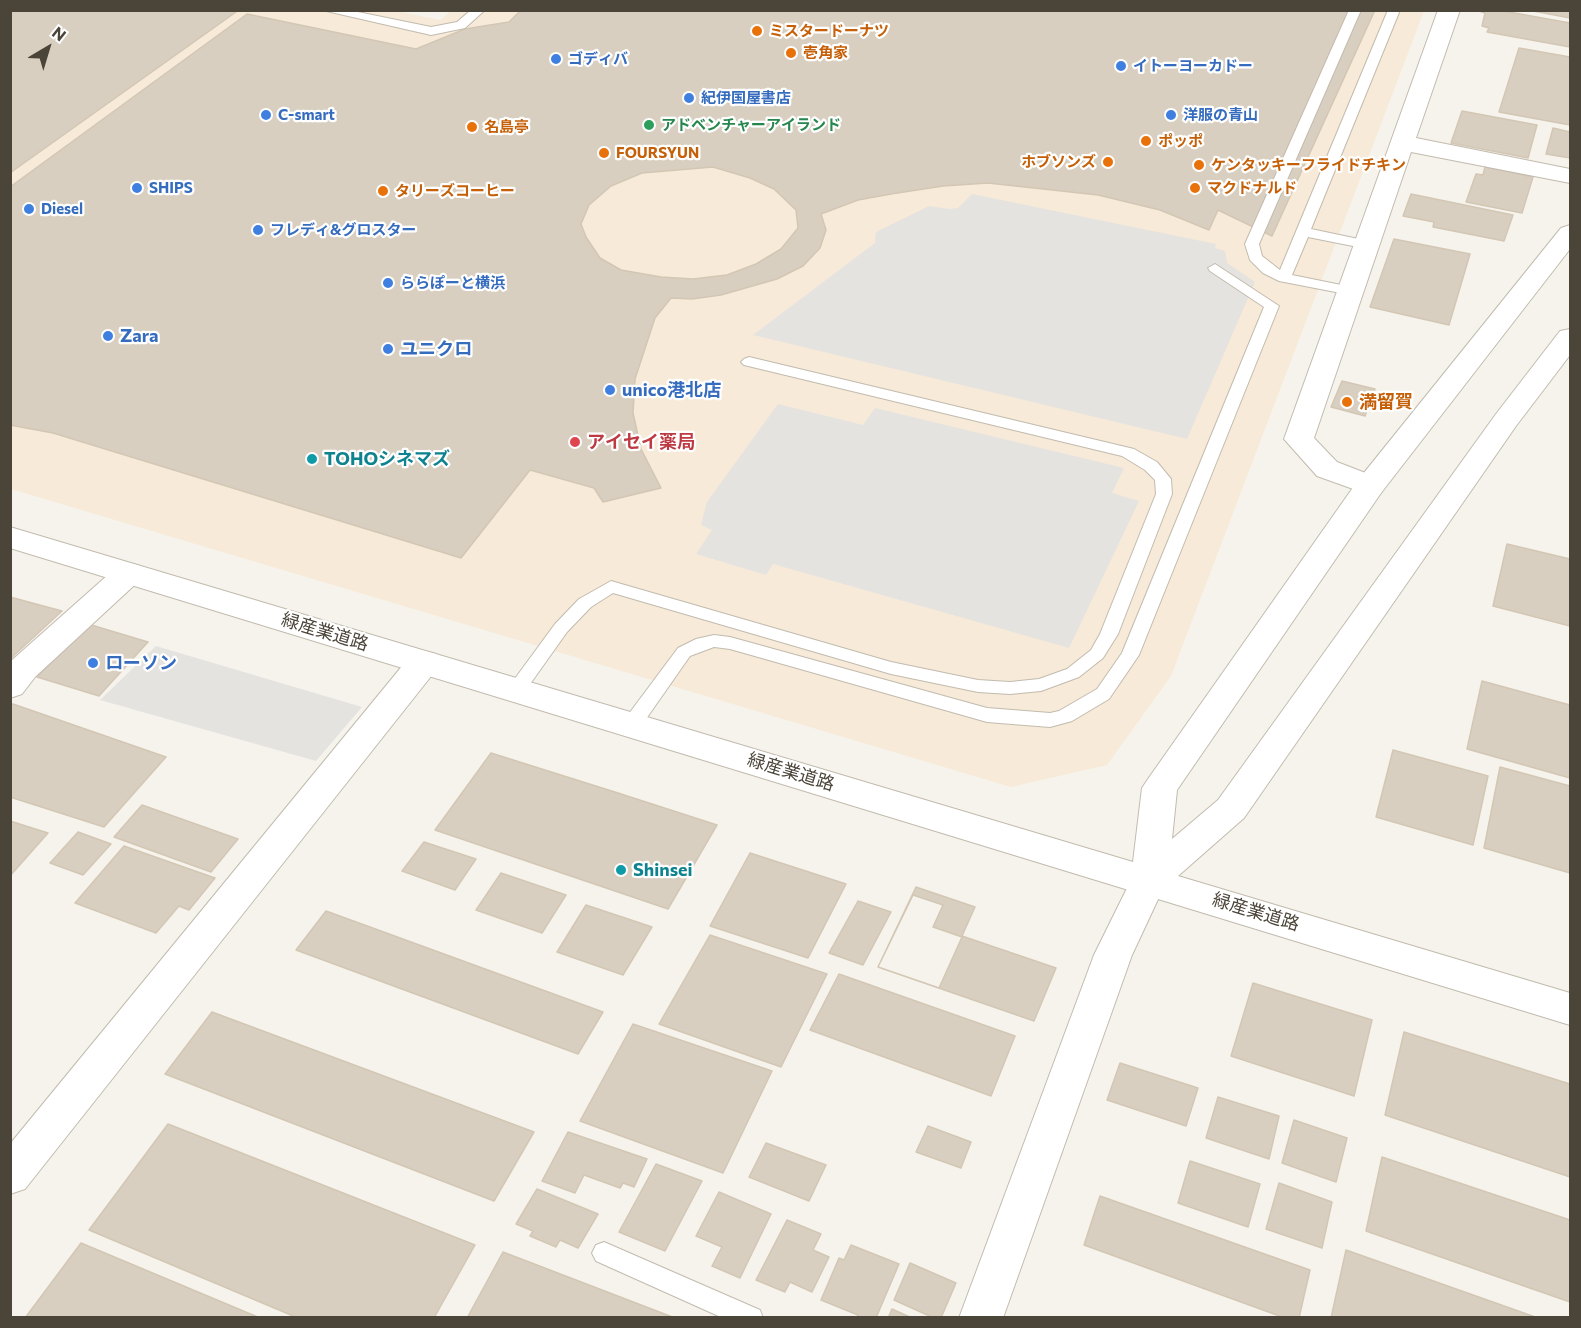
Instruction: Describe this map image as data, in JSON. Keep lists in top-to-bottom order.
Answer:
{
  "streets": {
    "street": ["緑産業道路"]
  },
  "places": [
    "ミスタードーナツ",
    "壱角家",
    "ゴディバ",
    "イトーヨーカドー",
    "紀伊国屋書店",
    "C-smart",
    "洋服の青山",
    "アドベンチャーアイランド",
    "名島亭",
    "ポッポ",
    "FOURSYUN",
    "ホブソンズ",
    "ケンタッキーフライドチキン",
    "SHIPS",
    "マクドナルド",
    "タリーズコーヒー",
    "Diesel",
    "フレディ&グロスター",
    "ららぽーと横浜",
    "Zara",
    "ユニクロ",
    "unico港北店",
    "満留賀",
    "アイセイ薬局",
    "TOHOシネマズ",
    "ローソン",
    "Shinsei"
  ],
  "north": "top right"
}
